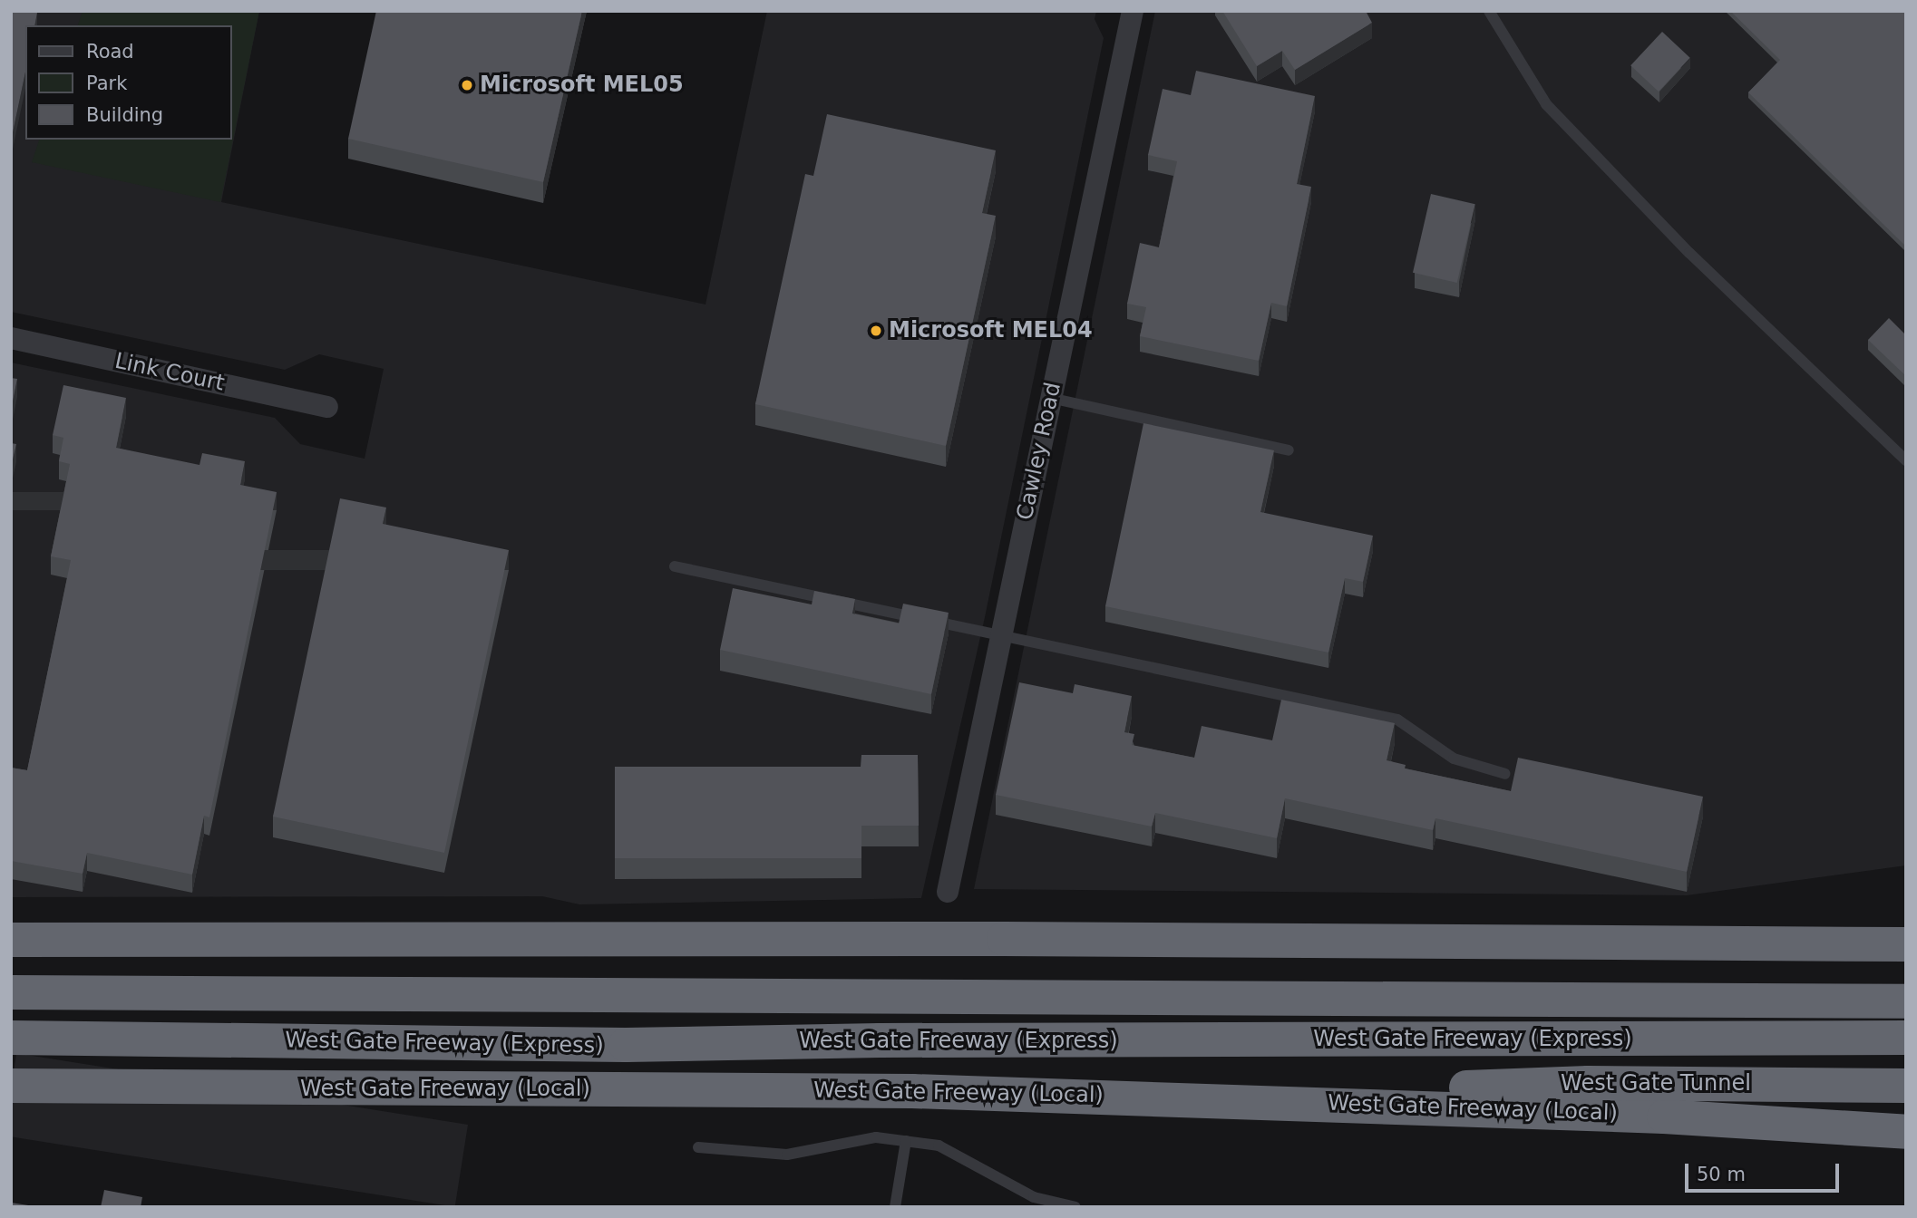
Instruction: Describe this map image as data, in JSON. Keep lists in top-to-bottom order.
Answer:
{
  "streets": {
    "highway": ["West Gate Freeway (Express)", "West Gate Tunnel", "West Gate Freeway (Local)"],
    "street": ["Link Court", "Cawley Road"]
  },
  "crossings": [
    ["West Gate Tunnel", "West Gate Freeway (Local)"]
  ],
  "places": ["Microsoft MEL05", "Microsoft MEL04"],
  "legend": ["Road", "Park", "Building"],
  "scale_bar": "50 m"
}
